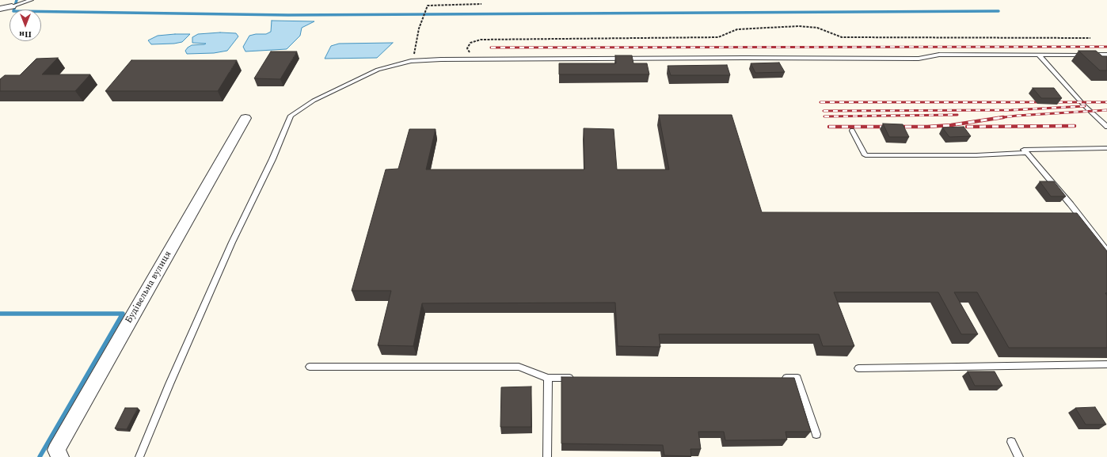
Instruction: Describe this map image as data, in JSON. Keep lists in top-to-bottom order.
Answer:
{
  "streets": {
    "street": ["Будівельна вулиця"]
  },
  "north": "bottom"
}
